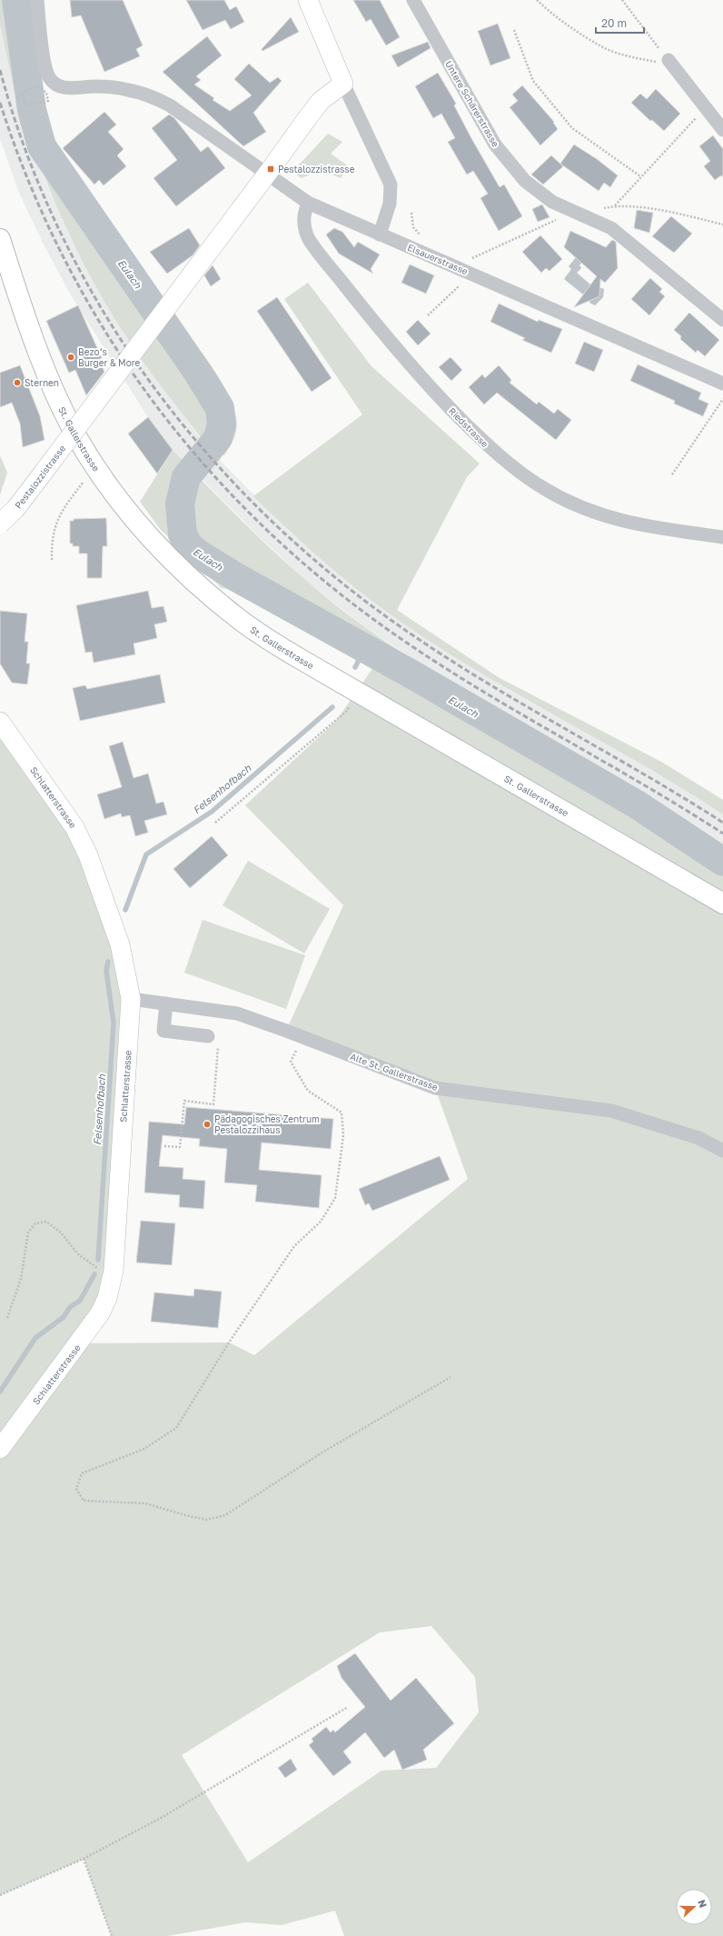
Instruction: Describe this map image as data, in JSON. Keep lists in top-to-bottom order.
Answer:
{
  "streets": {
    "main road": ["St. Gallerstrasse"],
    "street": [
      "Untere Schärerstrasse",
      "Elsauerstrasse",
      "Riedstrasse",
      "Pestalozzistrasse",
      "Schlatterstrasse",
      "Alte St. Gallerstrasse"
    ]
  },
  "crossings": [
    ["Elsauerstrasse", "Riedstrasse"],
    ["Schlatterstrasse", "Alte St. Gallerstrasse"]
  ],
  "water": ["Eulach", "Felsenhofbach"],
  "places": {
    "transit": ["Pestalozzistrasse"],
    "other": ["Bezo‘s Burger & More", "Sternen", "Pädagogisches Zentrum Pestalozzihaus"]
  },
  "scale_bar": "20 m",
  "north": "right"
}
